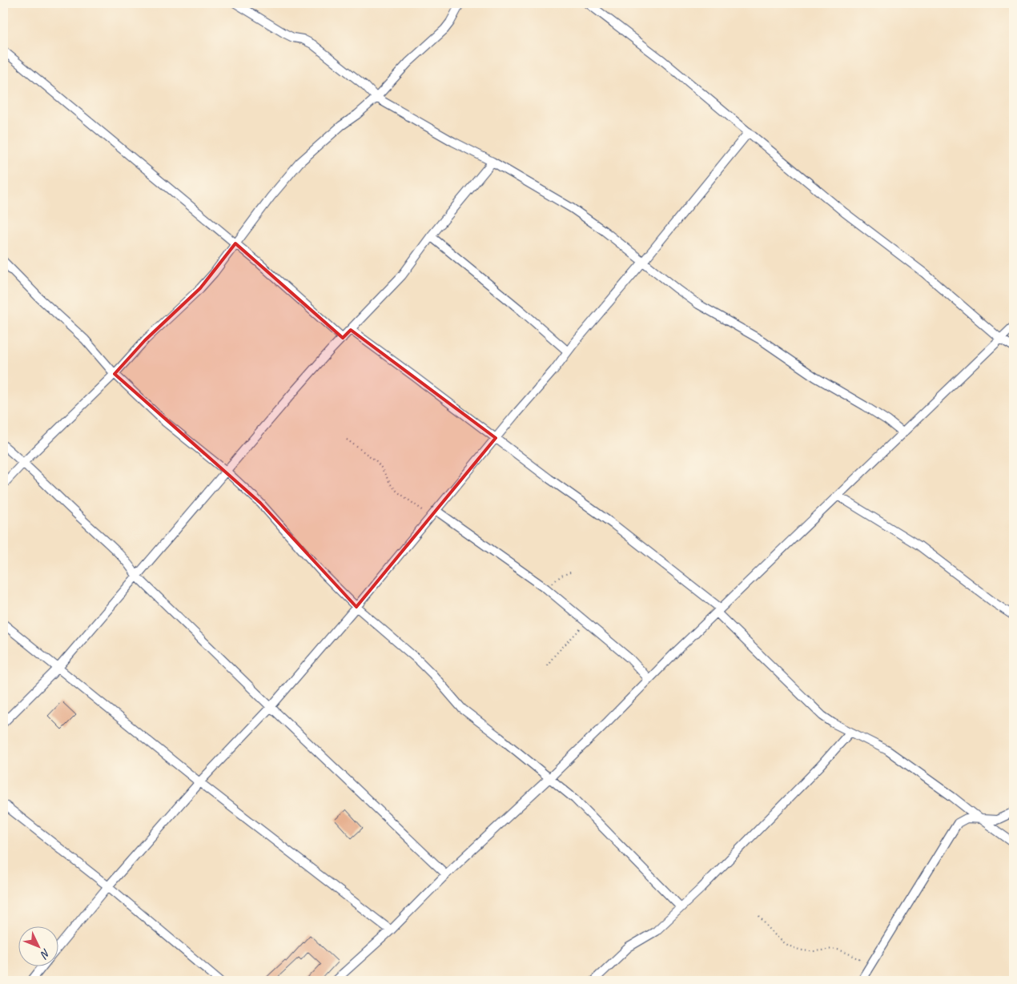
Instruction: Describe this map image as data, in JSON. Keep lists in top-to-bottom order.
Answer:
{
  "north": "bottom right"
}
